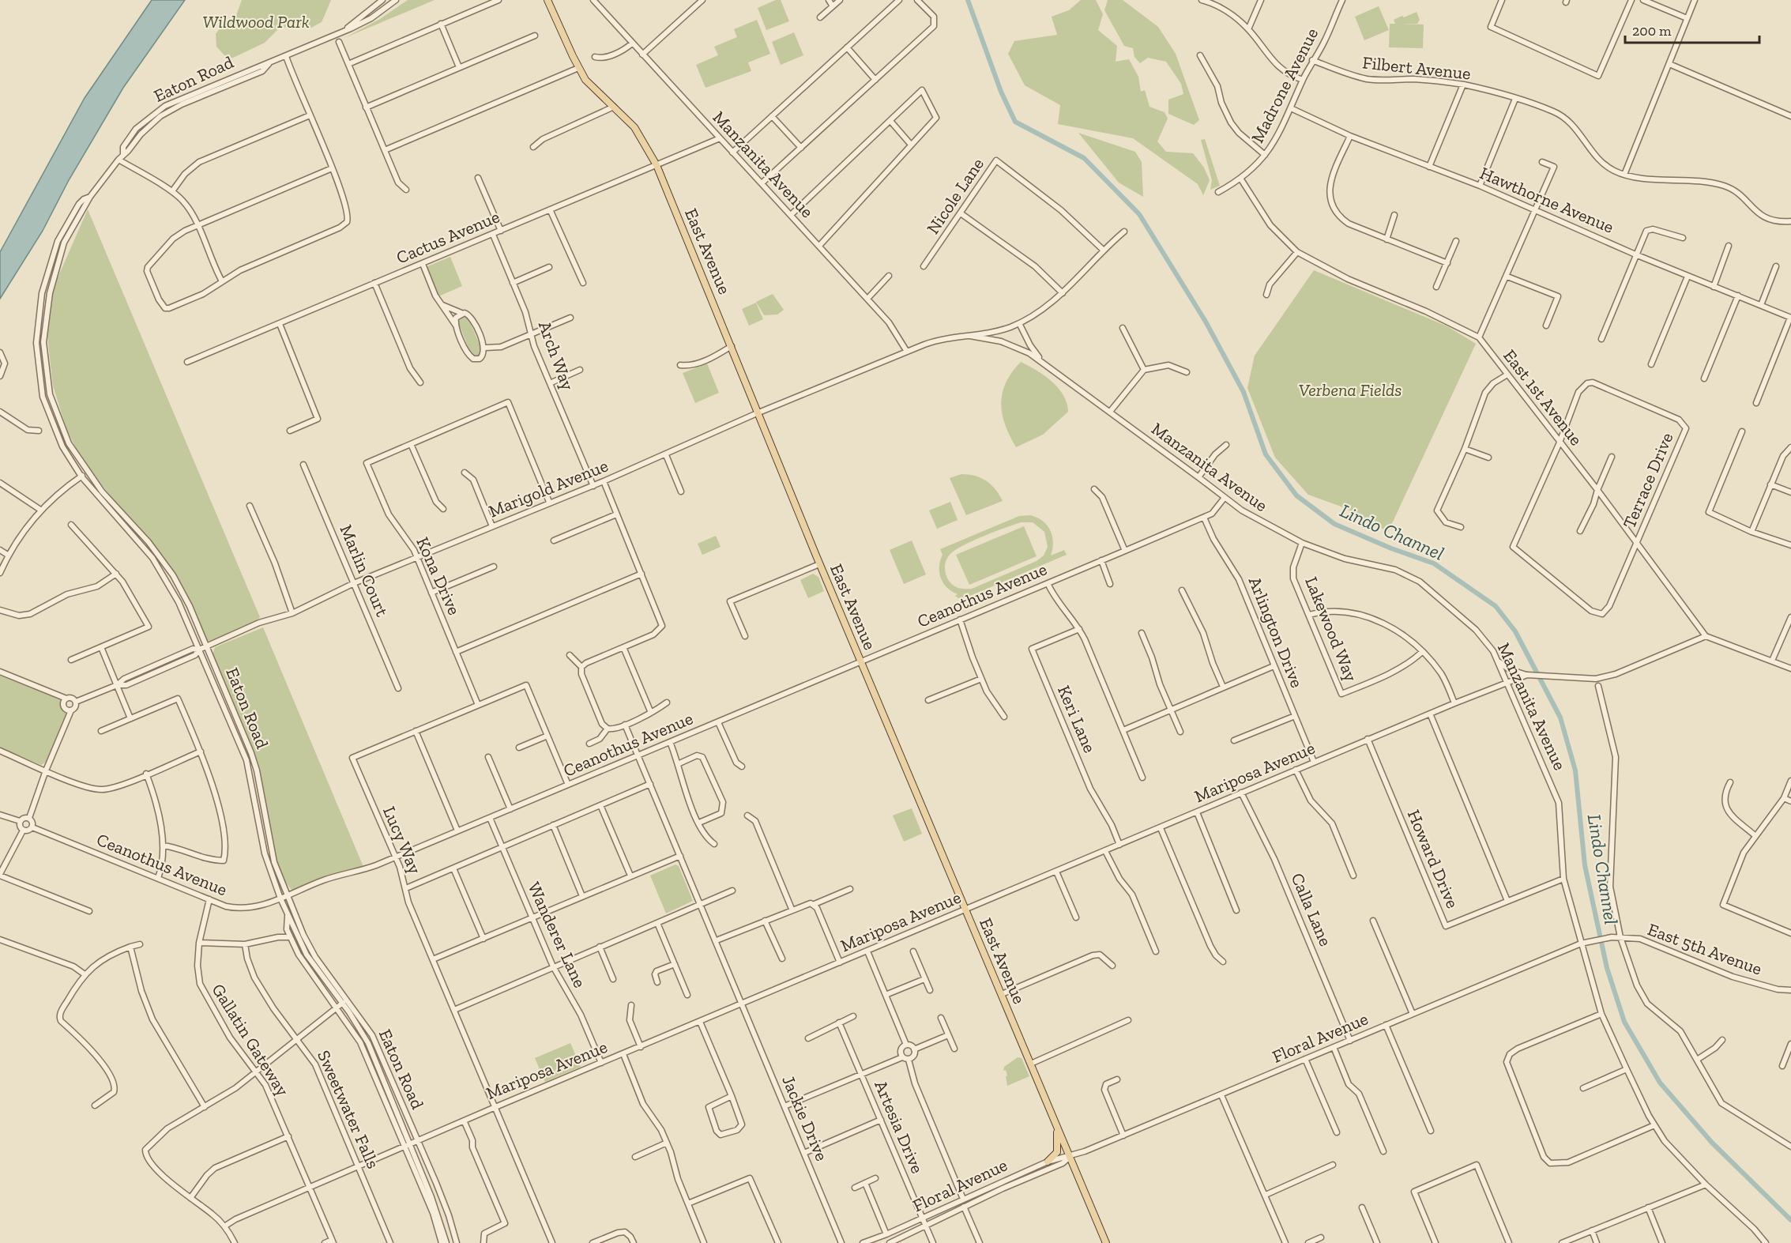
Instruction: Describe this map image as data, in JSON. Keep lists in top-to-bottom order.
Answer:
{
  "streets": {
    "main road": ["East Avenue"],
    "street": [
      "Filbert Avenue",
      "Eaton Road",
      "Madrone Avenue",
      "Manzanita Avenue",
      "Nicole Lane",
      "Hawthorne Avenue",
      "Cactus Avenue",
      "Arch Way",
      "East 1st Avenue",
      "Terrace Drive",
      "Marigold Avenue",
      "Marlin Court",
      "Kona Drive",
      "Ceanothus Avenue",
      "Lakewood Way",
      "Arlington Drive",
      "Keri Lane",
      "Mariposa Avenue",
      "Lucy Way",
      "Howard Drive",
      "Calla Lane",
      "Wanderer Lane",
      "East 5th Avenue",
      "Floral Avenue",
      "Gallatin Gateway",
      "Sweetwater Falls",
      "Jackie Drive",
      "Artesia Drive"
    ]
  },
  "crossings": [
    ["Filbert Avenue", "Madrone Avenue"],
    ["Eaton Road", "Marigold Avenue"],
    ["Eaton Road", "Ceanothus Avenue"],
    ["Eaton Road", "Mariposa Avenue"],
    ["Madrone Avenue", "Hawthorne Avenue"],
    ["Madrone Avenue", "East 1st Avenue"],
    ["Manzanita Avenue", "Cactus Avenue"],
    ["Manzanita Avenue", "Marigold Avenue"],
    ["Manzanita Avenue", "Ceanothus Avenue"],
    ["Manzanita Avenue", "Lakewood Way"],
    ["Manzanita Avenue", "Mariposa Avenue"],
    ["Manzanita Avenue", "Howard Drive"],
    ["Manzanita Avenue", "East 5th Avenue"],
    ["Manzanita Avenue", "Floral Avenue"],
    ["Cactus Avenue", "East Avenue"],
    ["Cactus Avenue", "Arch Way"],
    ["East Avenue", "Marigold Avenue"],
    ["East Avenue", "Ceanothus Avenue"],
    ["East Avenue", "Mariposa Avenue"],
    ["East Avenue", "Floral Avenue"],
    ["Arch Way", "Marigold Avenue"],
    ["East 1st Avenue", "Terrace Drive"],
    ["East 1st Avenue", "Mariposa Avenue"],
    ["Marigold Avenue", "Marlin Court"],
    ["Marigold Avenue", "Kona Drive"],
    ["Kona Drive", "Lucy Way"],
    ["Ceanothus Avenue", "Arlington Drive"],
    ["Ceanothus Avenue", "Lucy Way"],
    ["Ceanothus Avenue", "Wanderer Lane"],
    ["Ceanothus Avenue", "Gallatin Gateway"],
    ["Ceanothus Avenue", "Jackie Drive"],
    ["Arlington Drive", "Mariposa Avenue"],
    ["Keri Lane", "Mariposa Avenue"],
    ["Mariposa Avenue", "Lucy Way"],
    ["Mariposa Avenue", "Howard Drive"],
    ["Mariposa Avenue", "Calla Lane"],
    ["Mariposa Avenue", "Wanderer Lane"],
    ["Mariposa Avenue", "Gallatin Gateway"],
    ["Mariposa Avenue", "Sweetwater Falls"],
    ["Mariposa Avenue", "Jackie Drive"],
    ["Calla Lane", "Floral Avenue"],
    ["East 5th Avenue", "Floral Avenue"],
    ["Floral Avenue", "Artesia Drive"]
  ],
  "water": ["Lindo Channel"],
  "parks": ["Wildwood Park", "Verbena Fields"],
  "scale_bar": "200 m"
}
